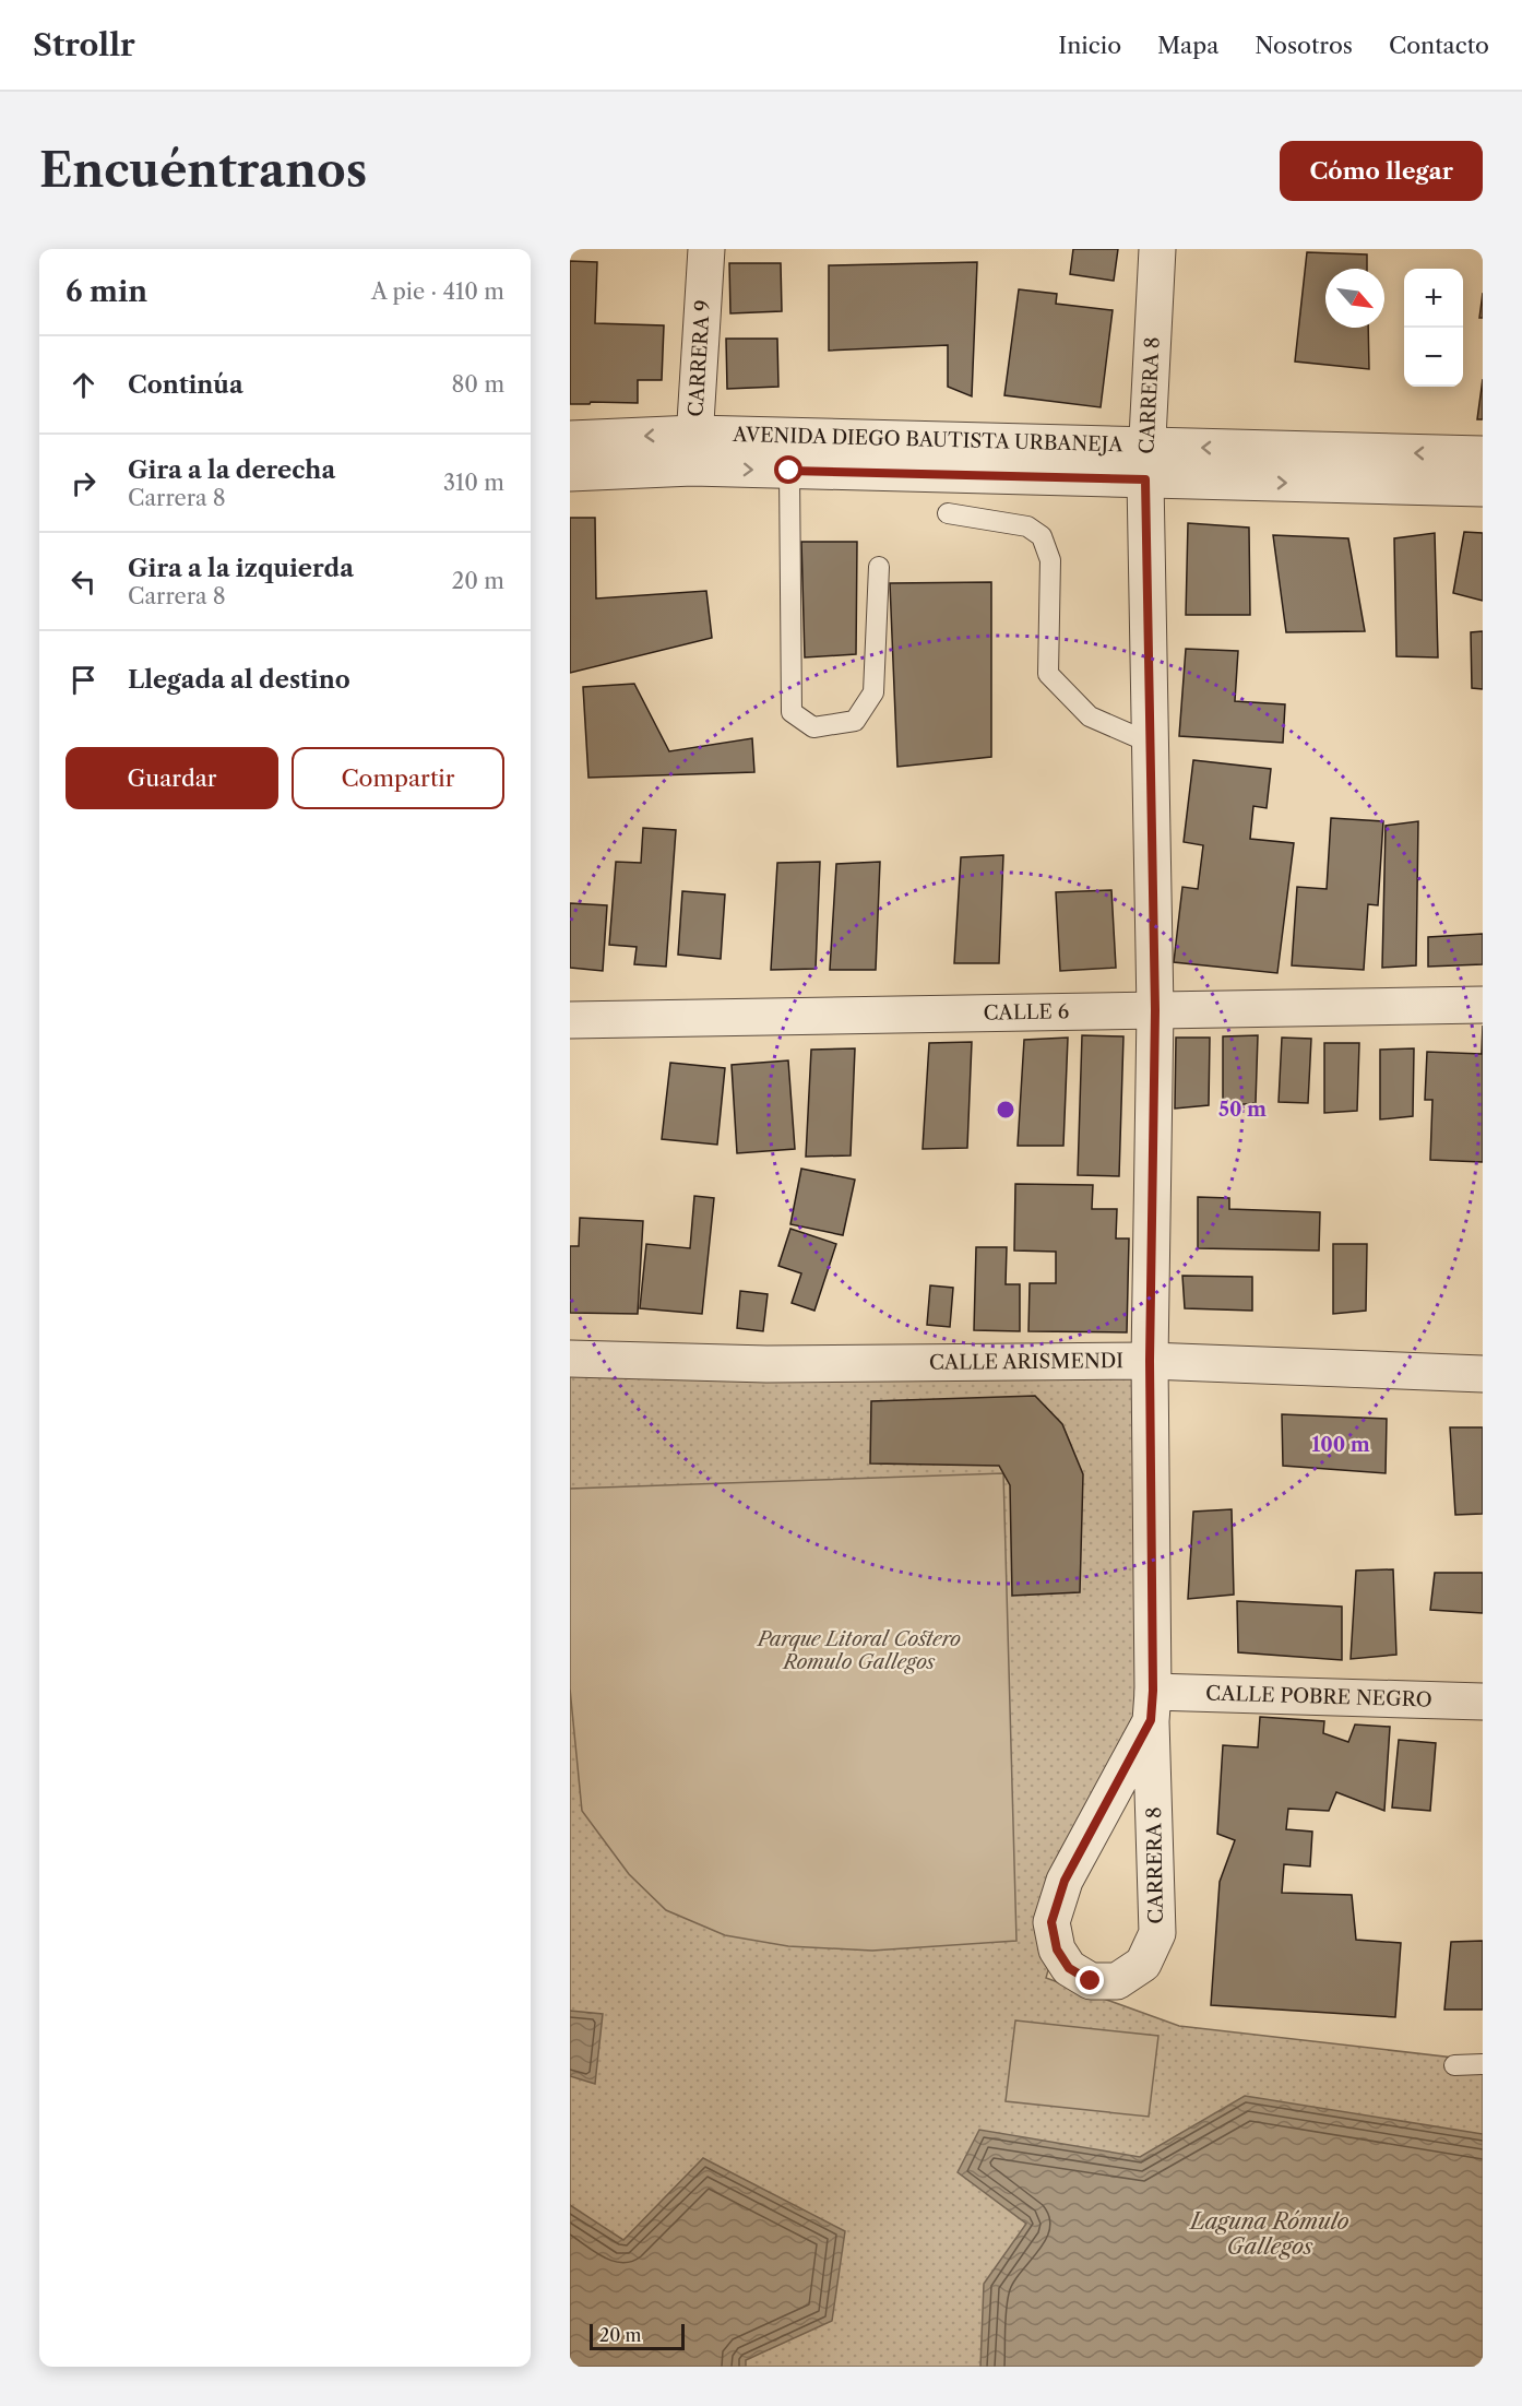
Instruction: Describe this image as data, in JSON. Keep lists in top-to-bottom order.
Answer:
{
  "streets": {
    "street": [
      "CARRERA 9",
      "CARRERA 8",
      "AVENIDA DIEGO BAUTISTA URBANEJA",
      "CALLE 6",
      "CALLE ARISMENDI",
      "CALLE POBRE NEGRO"
    ]
  },
  "crossings": [
    ["CARRERA 9", "AVENIDA DIEGO BAUTISTA URBANEJA"],
    ["CARRERA 8", "AVENIDA DIEGO BAUTISTA URBANEJA"],
    ["CARRERA 8", "CALLE 6"],
    ["CARRERA 8", "CALLE ARISMENDI"],
    ["CARRERA 8", "CALLE POBRE NEGRO"]
  ],
  "water": ["Laguna Rómulo Gallegos"],
  "parks": ["Parque Litoral Costero Romulo Gallegos"],
  "scale_bar": "20 m",
  "north": "bottom right",
  "page": {
    "header": "Strollr",
    "nav": [
      "Inicio",
      "Mapa",
      "Nosotros",
      "Contacto"
    ],
    "buttons": [
      "Cómo llegar",
      ["Guardar", "Compartir"]
    ],
    "title": "Encuéntranos",
    "heading": ["6 min", "A pie · 410 m"],
    "map_buttons": ["+", "−"],
    "list": [
      ["Continúa", "80 m"],
      ["Gira a la derecha", "Carrera 8", "310 m"],
      ["Gira a la izquierda", "Carrera 8", "20 m"],
      "Llegada al destino"
    ],
    "scale": "20 m"
  },
  "rings": ["50 m", "100 m"]
}
